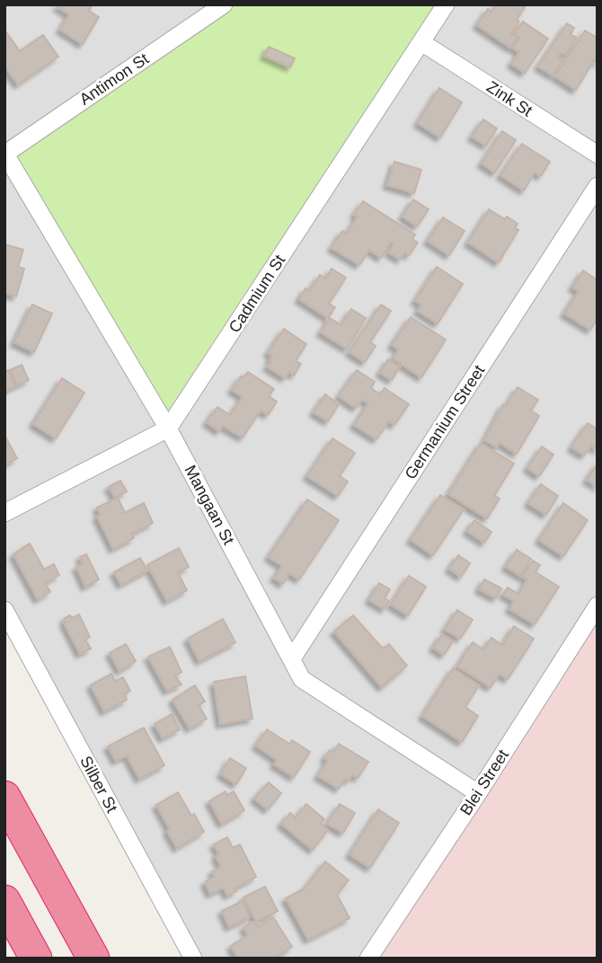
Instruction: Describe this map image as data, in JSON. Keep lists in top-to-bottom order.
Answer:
{
  "streets": {
    "street": [
      "Antimon St",
      "Zink St",
      "Cadmium St",
      "Germanium Street",
      "Mangaan St",
      "Blei Street",
      "Silber St"
    ]
  },
  "crossings": [
    ["Antimon St", "Mangaan St"],
    ["Zink St", "Cadmium St"],
    ["Cadmium St", "Mangaan St"],
    ["Germanium Street", "Mangaan St"],
    ["Mangaan St", "Blei Street"]
  ]
}
